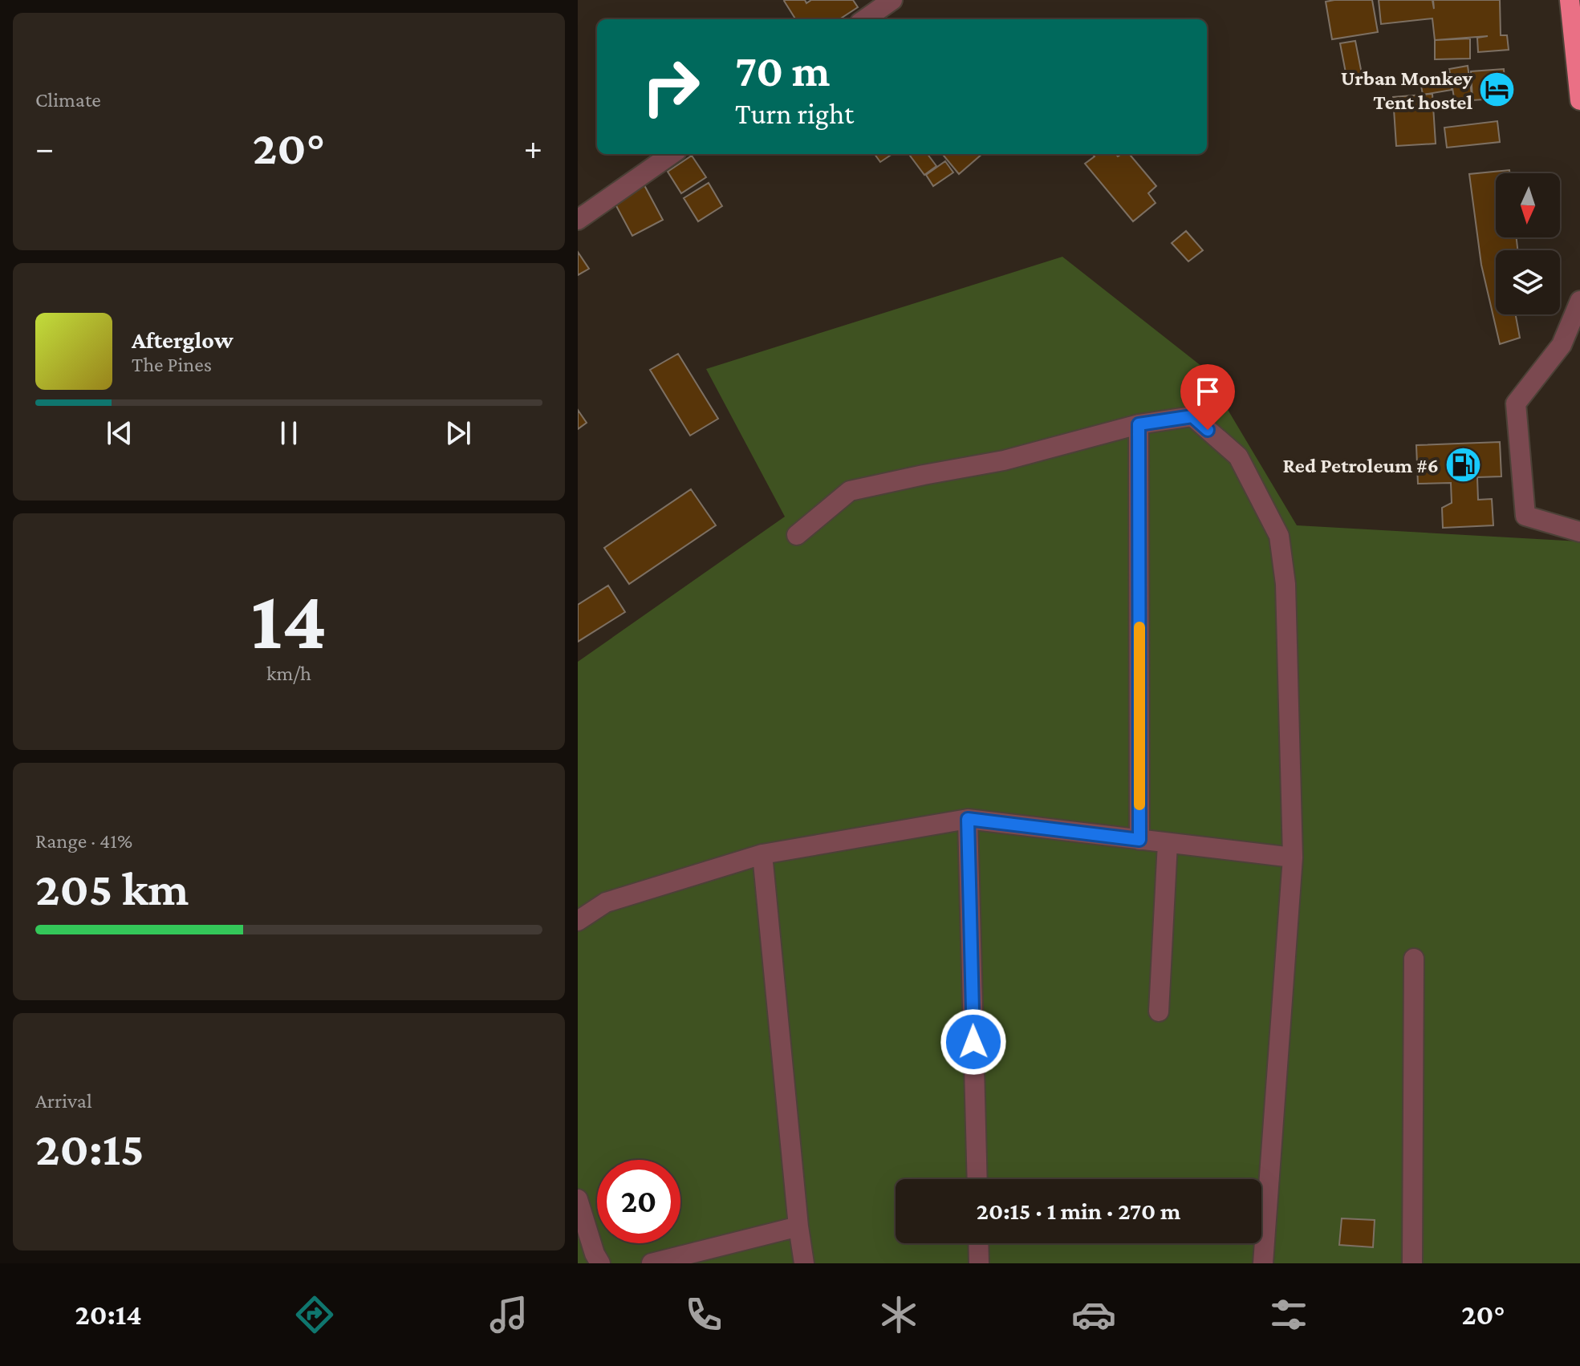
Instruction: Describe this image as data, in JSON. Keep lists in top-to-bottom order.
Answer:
{
  "places": {
    "hotel": ["Urban Monkey Tent hostel"],
    "fuel station": ["Red Petroleum #6"]
  },
  "north": "bottom",
  "page": {
    "tile": [
      "Climate",
      ["14", "km/h"],
      ["Range · 41%", "205 km"],
      ["Arrival", "20:15"]
    ],
    "turn": ["70 m", "Turn right"],
    "heat": ["−", "20°", "+"],
    "song": ["Afterglow", "The Pines"],
    "limit": "20",
    "trip": "20:15 · 1 min · 270 m",
    "tabs": ["20:14", "20°"]
  }
}
